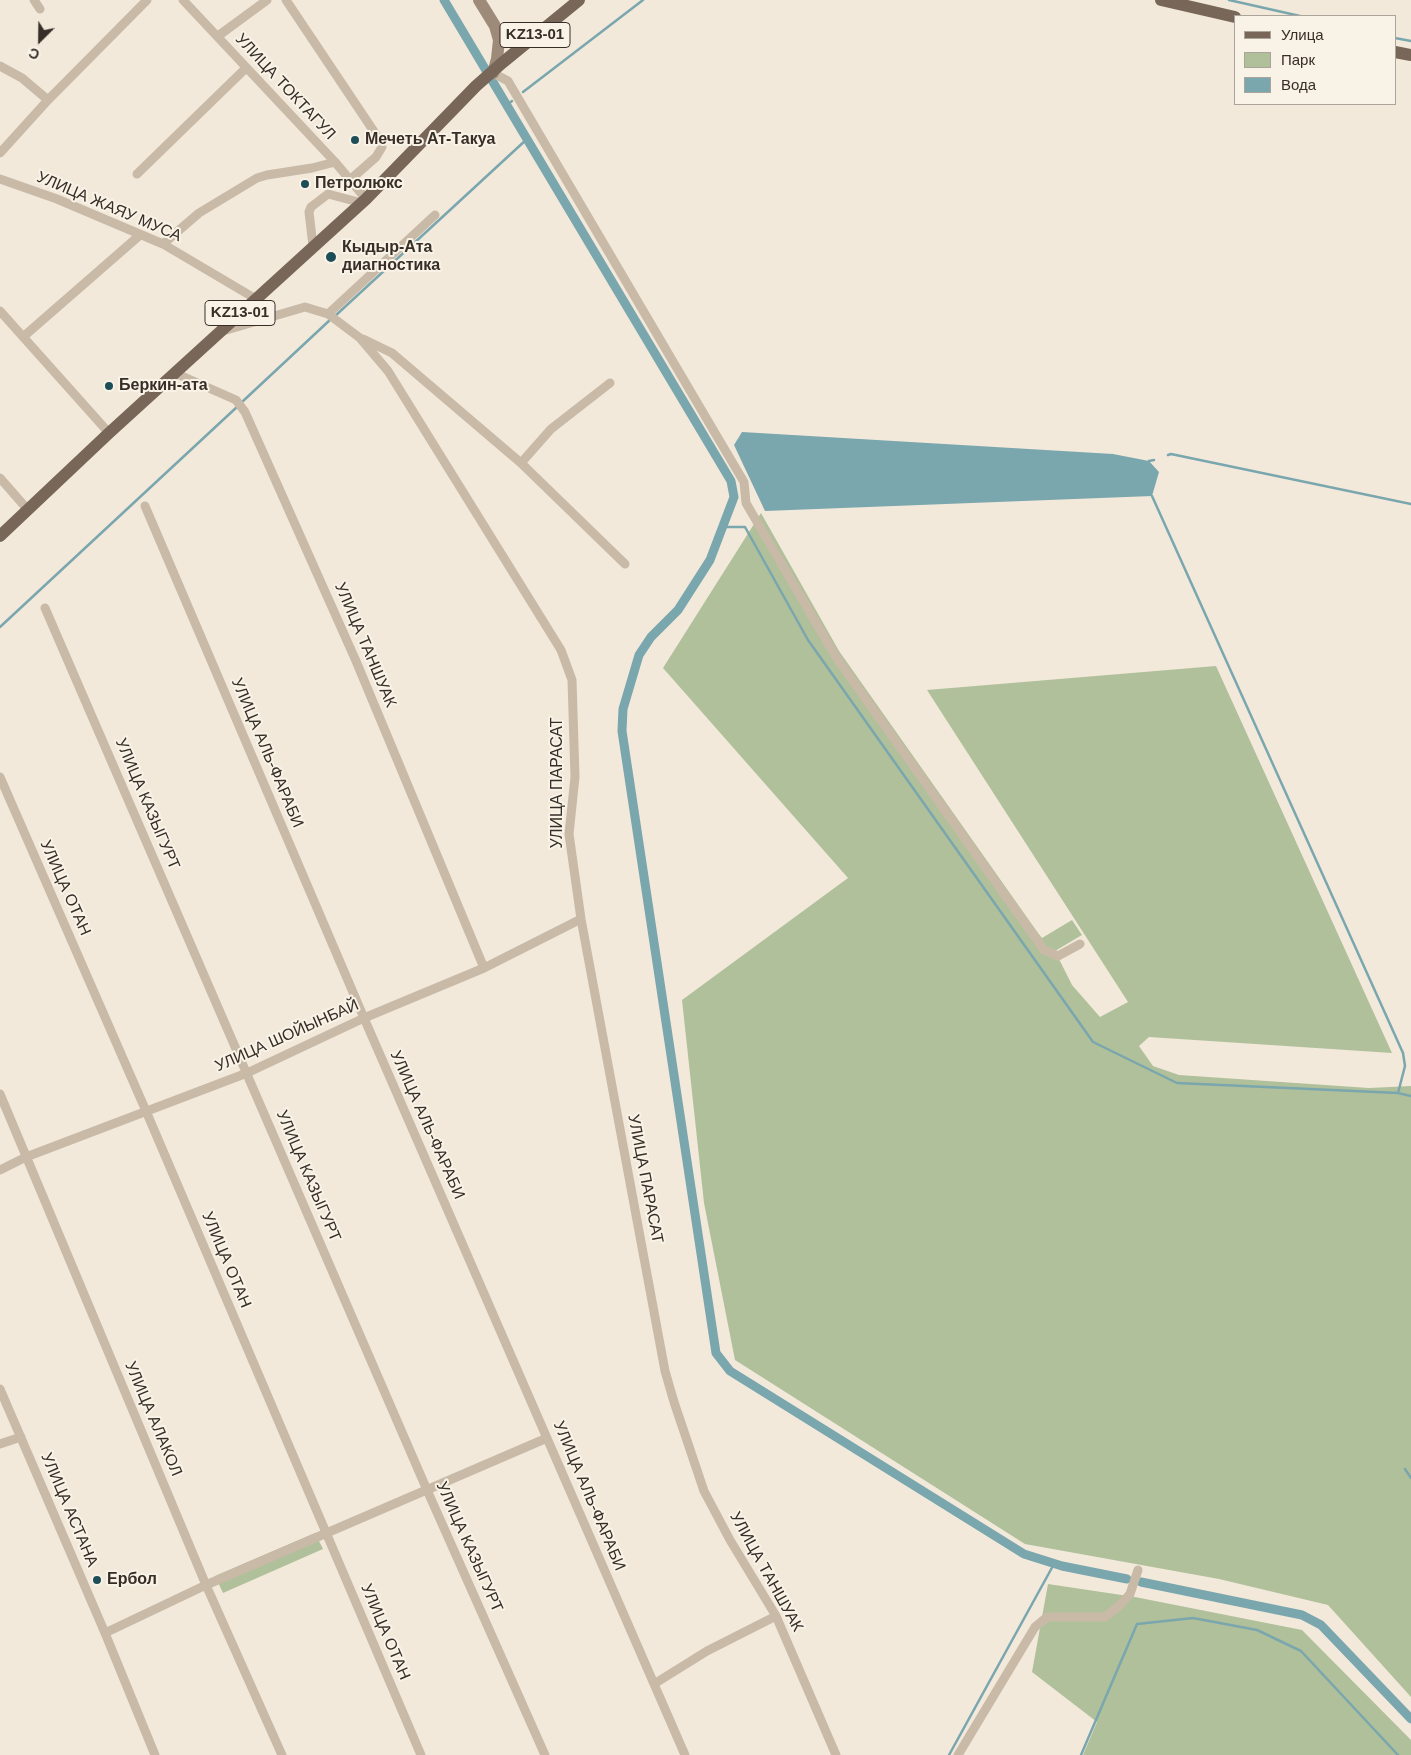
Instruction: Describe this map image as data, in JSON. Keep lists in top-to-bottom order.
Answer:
{
  "streets": {
    "main road": ["KZ13-01"],
    "street": [
      "УЛИЦА ТОКТАГУЛ",
      "УЛИЦА ЖАЯУ МУСА",
      "УЛИЦА ТАНШУАК",
      "УЛИЦА АЛЬ-ФАРАБИ",
      "УЛИЦА ПАРАСАТ",
      "УЛИЦА КАЗЫГУРТ",
      "УЛИЦА ОТАН",
      "УЛИЦА ШОЙЫНБАЙ",
      "УЛИЦА АЛАКОЛ",
      "УЛИЦА АСТАНА"
    ]
  },
  "crossings": [
    ["KZ13-01", "УЛИЦА ТОКТАГУЛ"],
    ["KZ13-01", "УЛИЦА ЖАЯУ МУСА"],
    ["KZ13-01", "УЛИЦА ТАНШУАК"],
    ["KZ13-01", "УЛИЦА ПАРАСАТ"],
    ["УЛИЦА ТАНШУАК", "УЛИЦА ПАРАСАТ"],
    ["УЛИЦА ТАНШУАК", "УЛИЦА ШОЙЫНБАЙ"],
    ["УЛИЦА АЛЬ-ФАРАБИ", "УЛИЦА ШОЙЫНБАЙ"],
    ["УЛИЦА ПАРАСАТ", "УЛИЦА ШОЙЫНБАЙ"],
    ["УЛИЦА КАЗЫГУРТ", "УЛИЦА ШОЙЫНБАЙ"],
    ["УЛИЦА ОТАН", "УЛИЦА ШОЙЫНБАЙ"],
    ["УЛИЦА ШОЙЫНБАЙ", "УЛИЦА АЛАКОЛ"]
  ],
  "places": [
    "Мечеть Ат-Такуа",
    "Петролюкс",
    "Кыдыр-Ата диагностика",
    "Беркин-ата",
    "Ербол"
  ],
  "legend": ["Улица", "Парк", "Вода"],
  "north": "bottom left"
}
